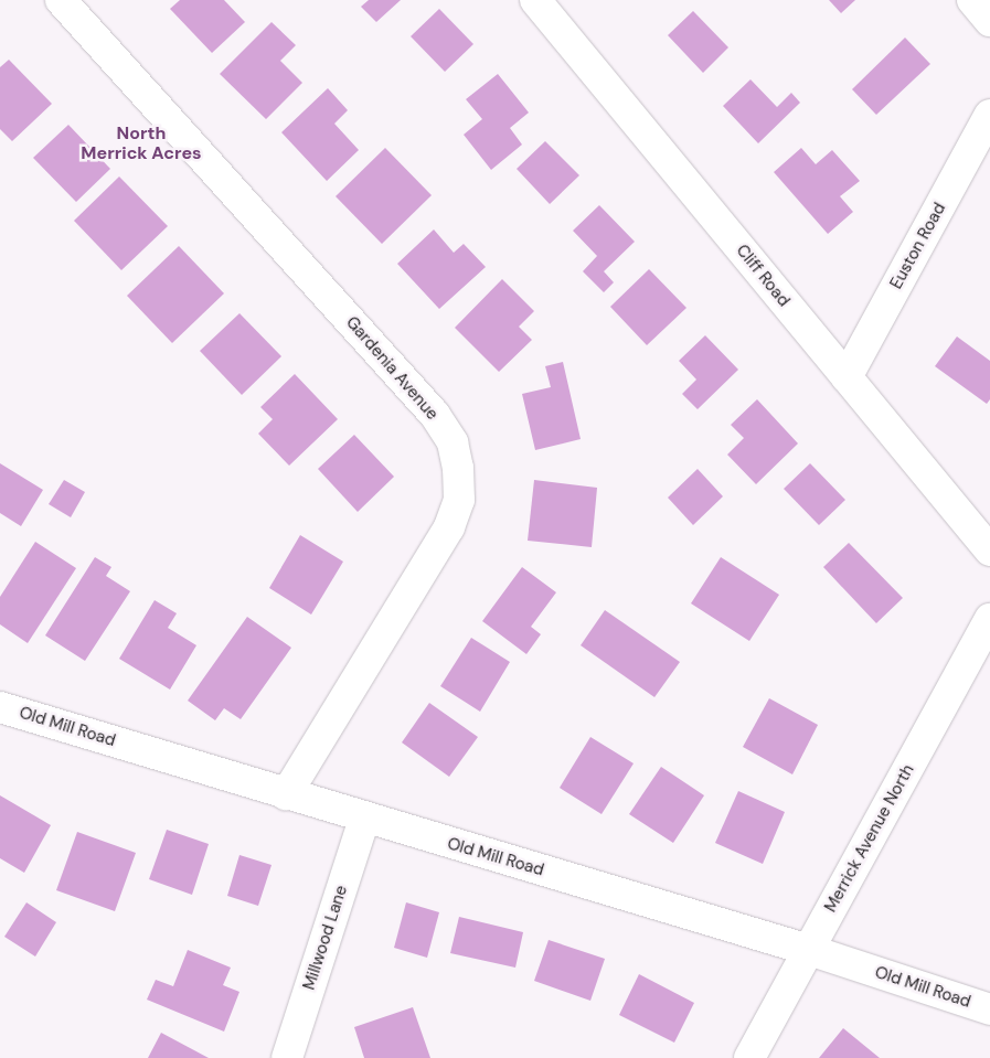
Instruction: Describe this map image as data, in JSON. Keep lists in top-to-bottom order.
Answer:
{
  "streets": {
    "street": [
      "Euston Road",
      "Cliff Road",
      "Gardenia Avenue",
      "Old Mill Road",
      "Merrick Avenue North",
      "Millwood Lane"
    ]
  },
  "crossings": [
    ["Euston Road", "Cliff Road"],
    ["Gardenia Avenue", "Old Mill Road"],
    ["Old Mill Road", "Merrick Avenue North"],
    ["Old Mill Road", "Millwood Lane"]
  ],
  "districts": ["North Merrick Acres"]
}
